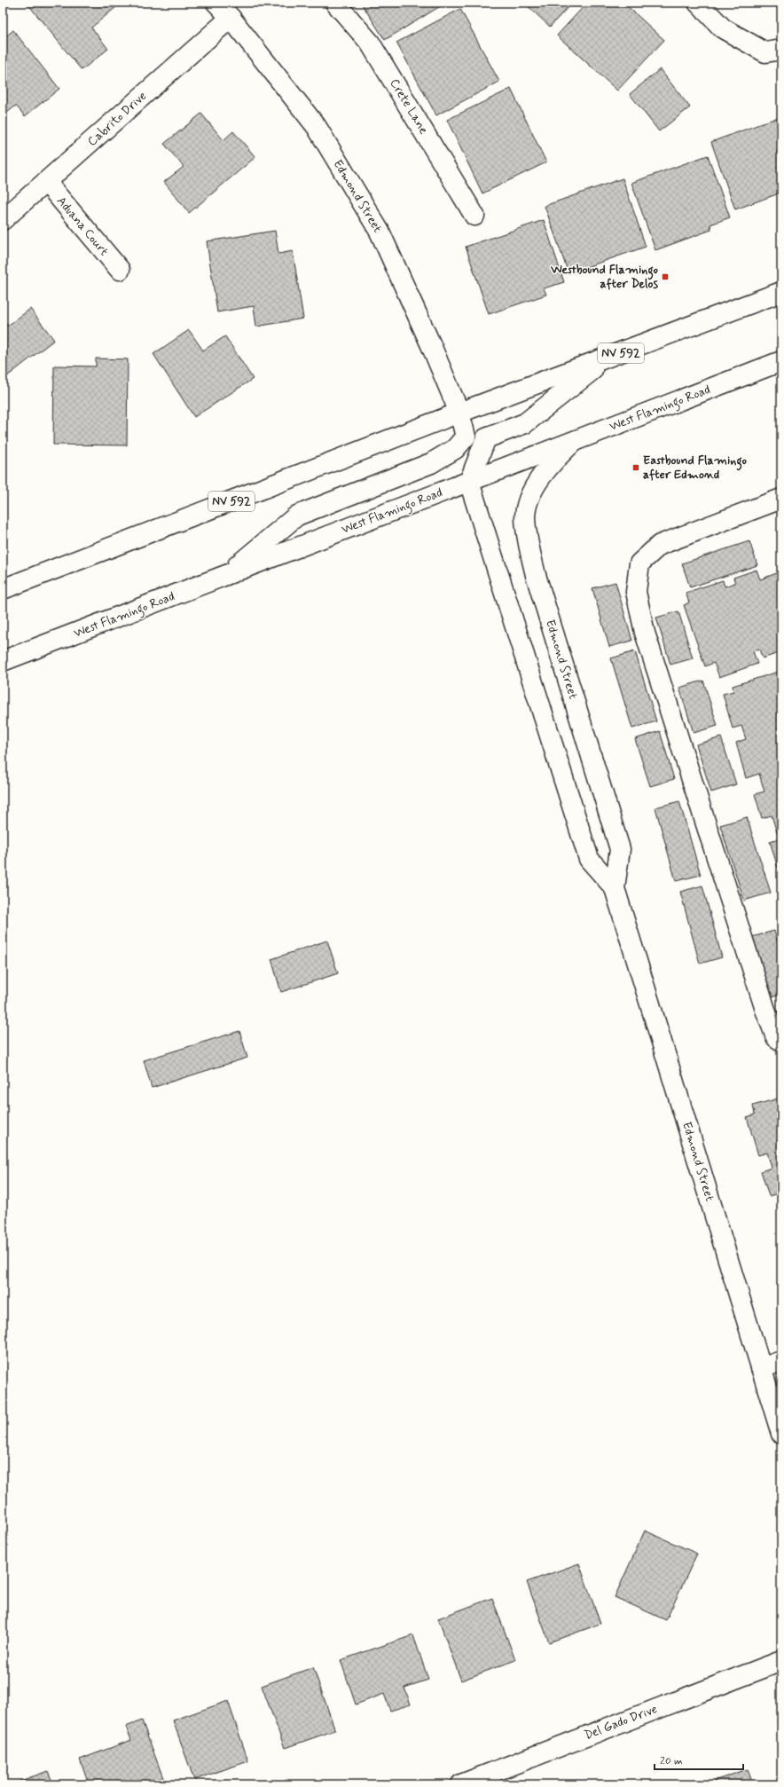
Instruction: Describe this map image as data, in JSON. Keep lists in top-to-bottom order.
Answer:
{
  "streets": {
    "street": [
      "Crete Lane",
      "Cabrito Drive",
      "Edmond Street",
      "Aduana Court",
      "NV 592",
      "West Flamingo Road",
      "Del Gado Drive"
    ]
  },
  "crossings": [
    ["Cabrito Drive", "Edmond Street"],
    ["Cabrito Drive", "Aduana Court"],
    ["Edmond Street", "NV 592"],
    ["Edmond Street", "West Flamingo Road"]
  ],
  "places": {
    "transit": ["Westbound Flamingo after Delos", "Eastbound Flamingo after Edmond"]
  },
  "scale_bar": "20 m"
}
